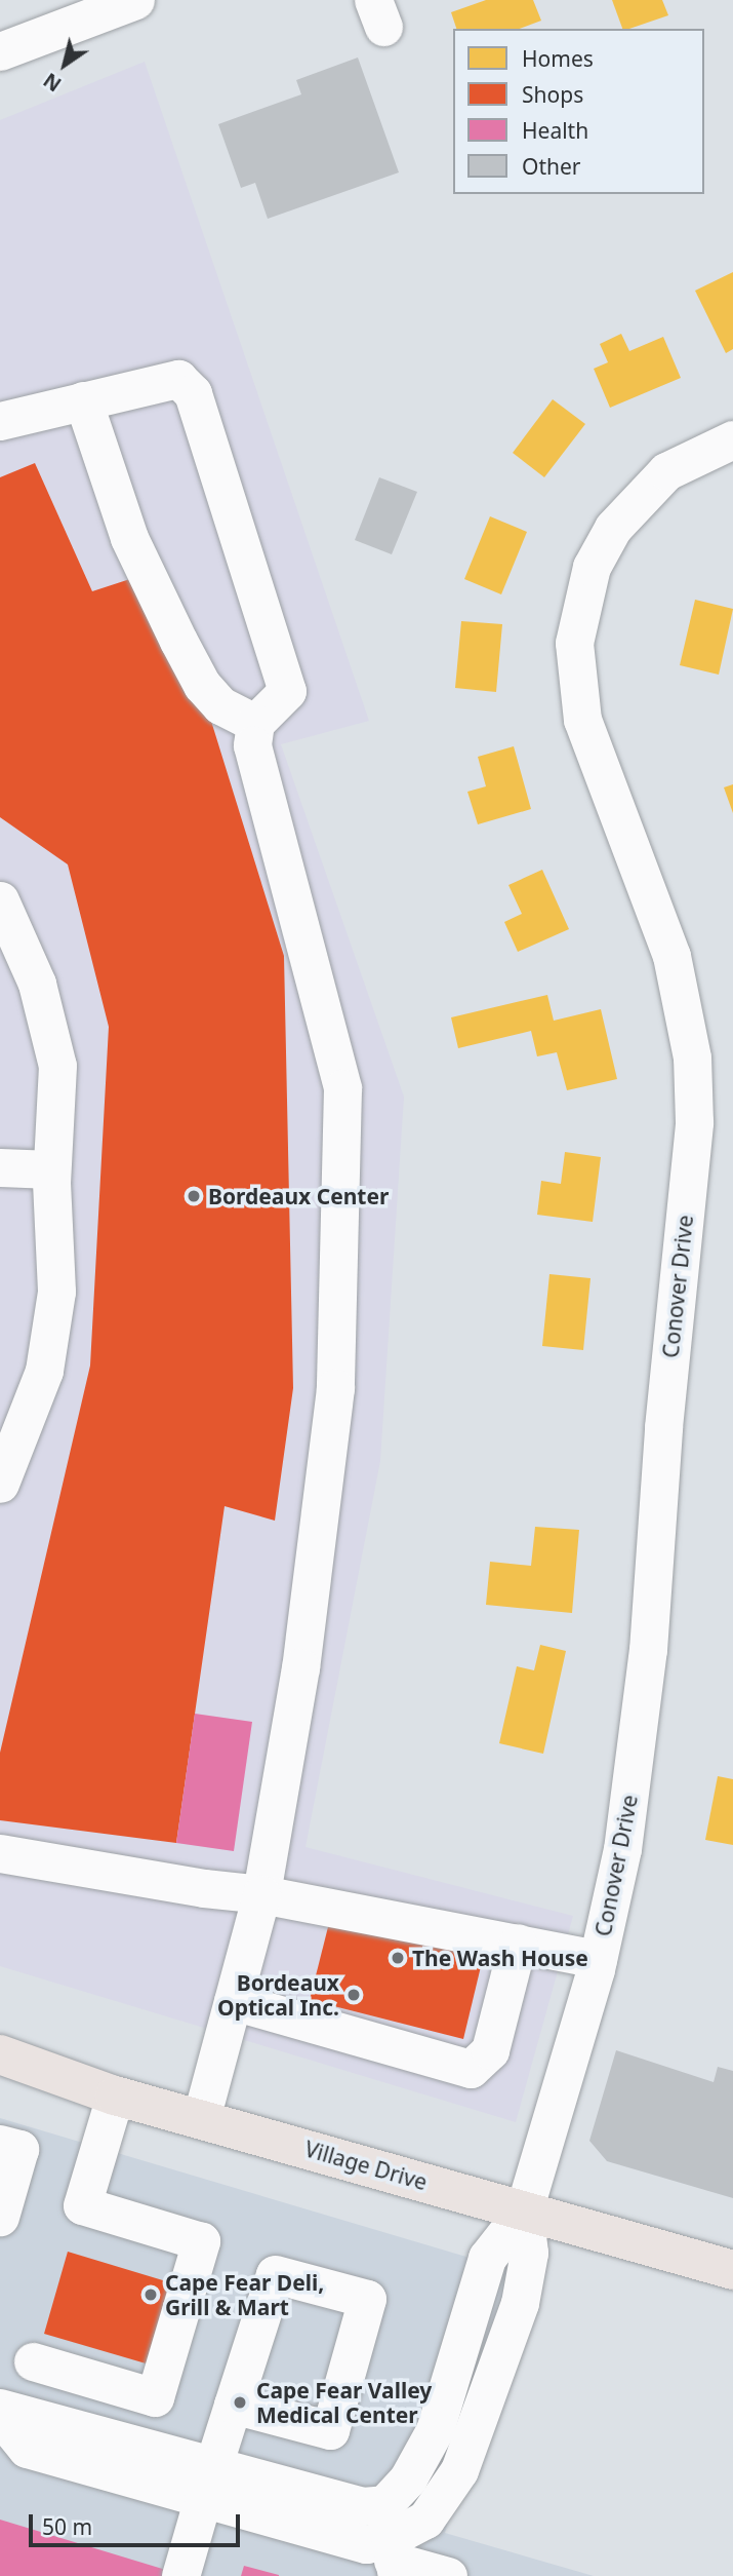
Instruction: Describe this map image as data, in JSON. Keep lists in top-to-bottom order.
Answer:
{
  "streets": {
    "main road": ["Village Drive"],
    "street": ["Conover Drive"]
  },
  "crossings": [
    ["Conover Drive", "Village Drive"]
  ],
  "places": [
    "Bordeaux Center",
    "The Wash House",
    "Bordeaux Optical Inc.",
    "Cape Fear Deli, Grill & Mart",
    "Cape Fear Valley Medical Center"
  ],
  "legend": [
    "Homes",
    "Shops",
    "Health",
    "Other"
  ],
  "scale_bar": "50 m",
  "north": "bottom left"
}
